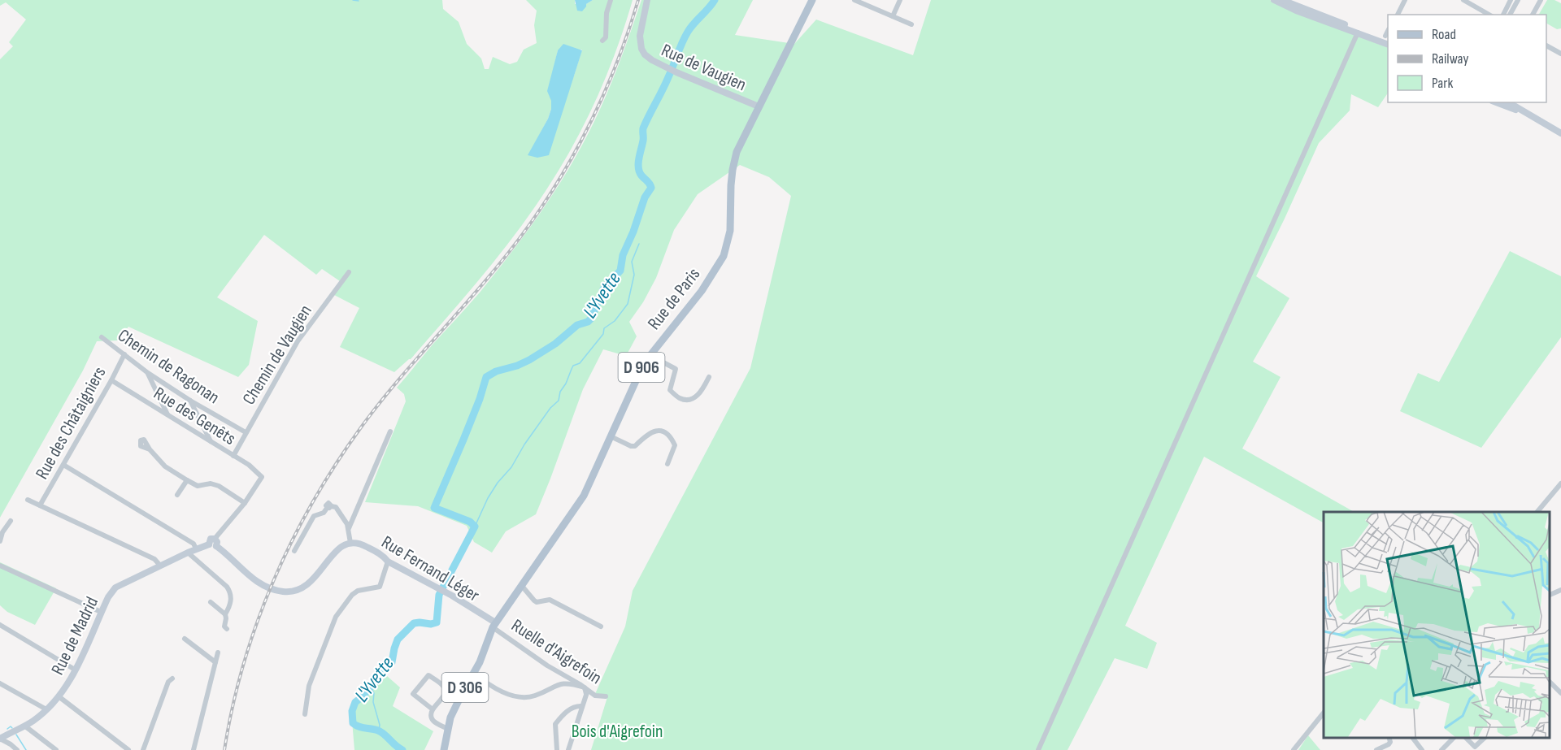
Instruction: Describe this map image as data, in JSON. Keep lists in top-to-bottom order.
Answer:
{
  "streets": {
    "main road": ["Rue de Paris", "D 906", "D 306"],
    "street": [
      "Rue de Vaugien",
      "Chemin de Vaugien",
      "Chemin de Ragonan",
      "Rue des Genêts",
      "Rue des Châtaigniers",
      "Rue Fernand Léger",
      "Rue de Madrid",
      "Ruelle d'Aigrefoin"
    ]
  },
  "crossings": [
    ["Rue de Vaugien", "Rue de Paris"],
    ["Rue de Paris", "Rue Fernand Léger"],
    ["Rue de Paris", "Ruelle d'Aigrefoin"],
    ["Rue de Paris", "D 306"],
    ["Chemin de Vaugien", "Chemin de Ragonan"],
    ["Chemin de Vaugien", "Rue des Genêts"],
    ["Chemin de Ragonan", "Rue des Châtaigniers"],
    ["Rue des Genêts", "Rue des Châtaigniers"],
    ["Rue Fernand Léger", "Ruelle d'Aigrefoin"],
    ["Rue Fernand Léger", "D 306"],
    ["Ruelle d'Aigrefoin", "D 306"]
  ],
  "water": ["L'Yvette"],
  "parks": ["Bois d'Aigrefoin"],
  "legend": ["Road", "Railway", "Park"]
}
